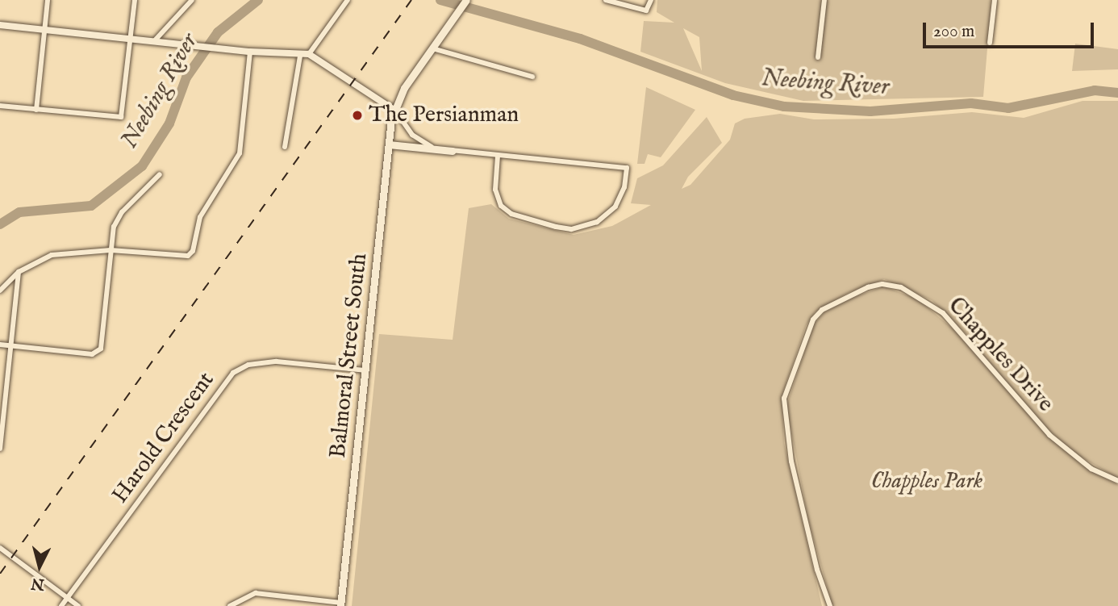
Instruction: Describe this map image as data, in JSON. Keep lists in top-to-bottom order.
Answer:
{
  "streets": {
    "main road": ["Balmoral Street South"],
    "street": ["Chapples Drive", "Harold Crescent"]
  },
  "crossings": [
    ["Balmoral Street South", "Harold Crescent"]
  ],
  "water": ["Neebing River"],
  "parks": ["Chapples Park"],
  "places": ["The Persianman"],
  "scale_bar": "200 m",
  "north": "bottom"
}
